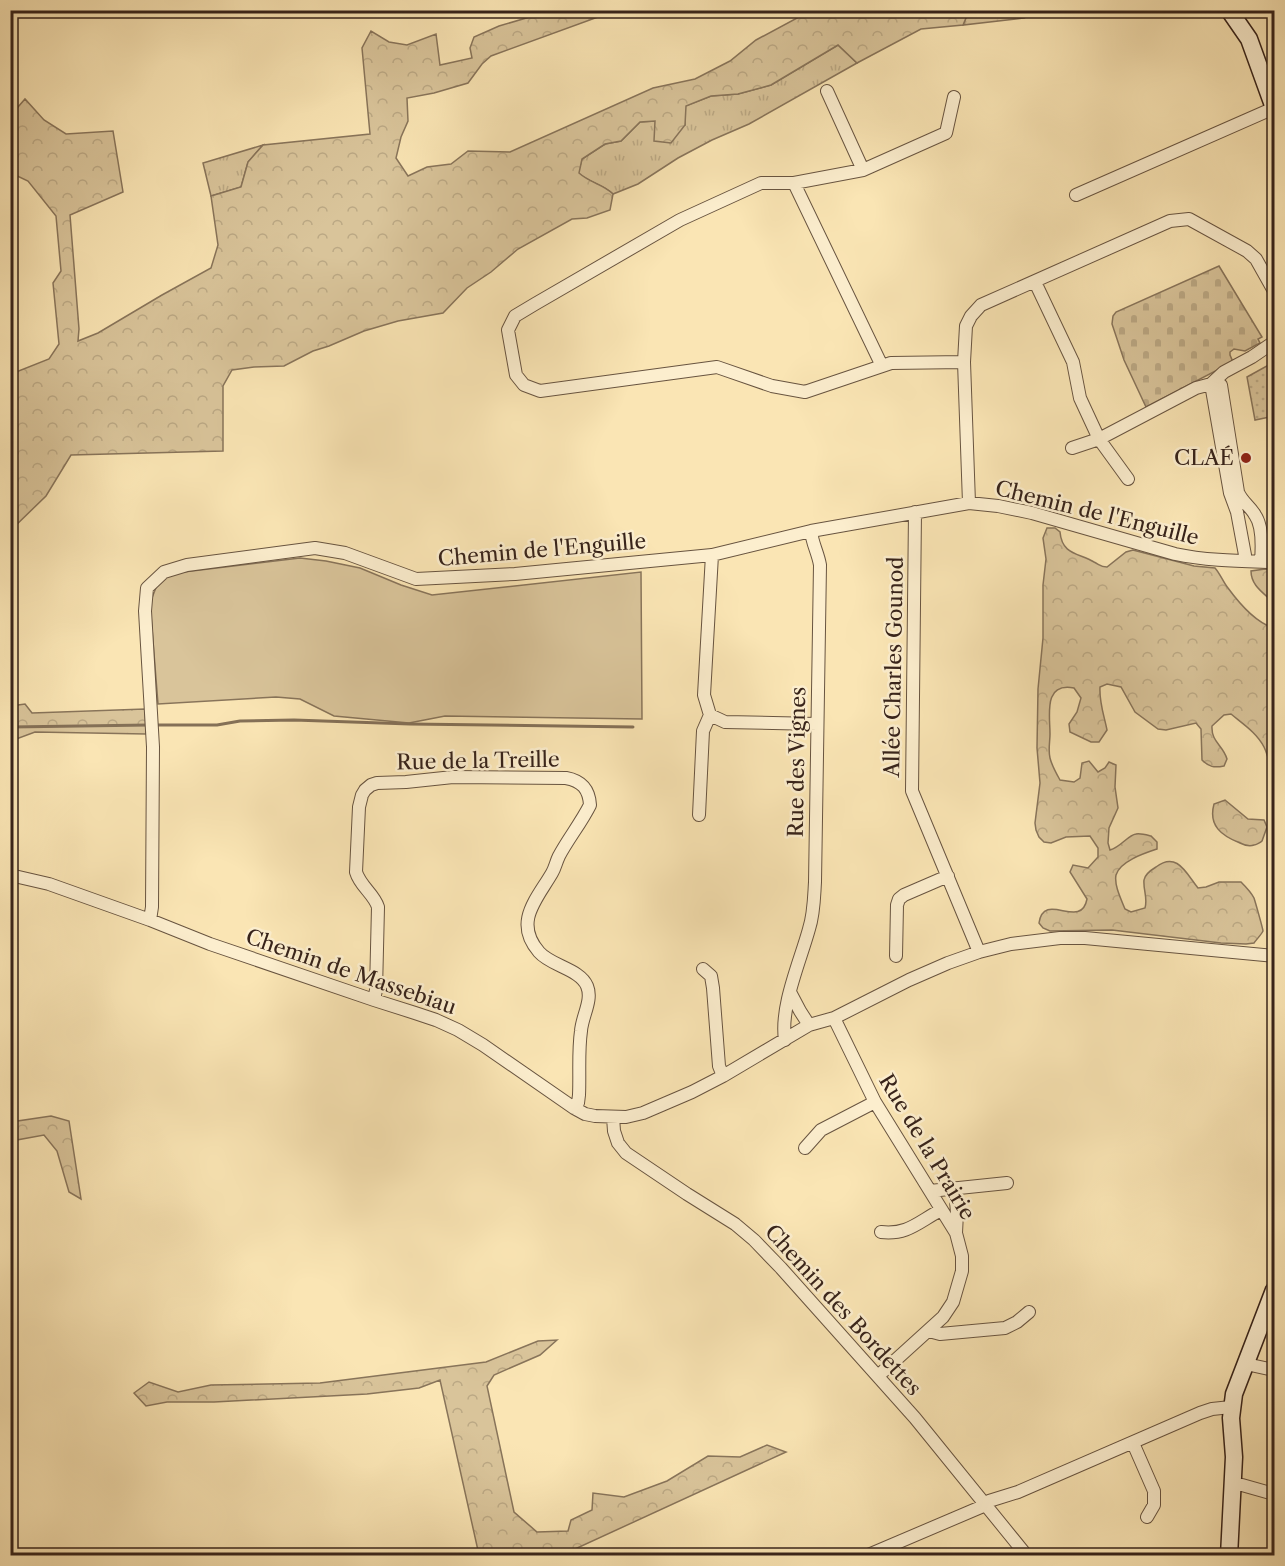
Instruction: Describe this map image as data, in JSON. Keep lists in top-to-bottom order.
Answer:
{
  "streets": {
    "street": [
      "Chemin de l'Enguille",
      "Allée Charles Gounod",
      "Rue de la Treille",
      "Rue des Vignes",
      "Chemin de Massebiau",
      "Rue de la Prairie",
      "Chemin des Bordettes"
    ]
  },
  "crossings": [
    ["Chemin de l'Enguille", "Allée Charles Gounod"],
    ["Chemin de l'Enguille", "Rue des Vignes"],
    ["Chemin de l'Enguille", "Chemin de Massebiau"],
    ["Allée Charles Gounod", "Chemin de Massebiau"],
    ["Rue de la Treille", "Chemin de Massebiau"],
    ["Rue des Vignes", "Chemin de Massebiau"],
    ["Chemin de Massebiau", "Rue de la Prairie"],
    ["Chemin de Massebiau", "Chemin des Bordettes"],
    ["Rue de la Prairie", "Chemin des Bordettes"]
  ],
  "places": ["CLAÉ"]
}
